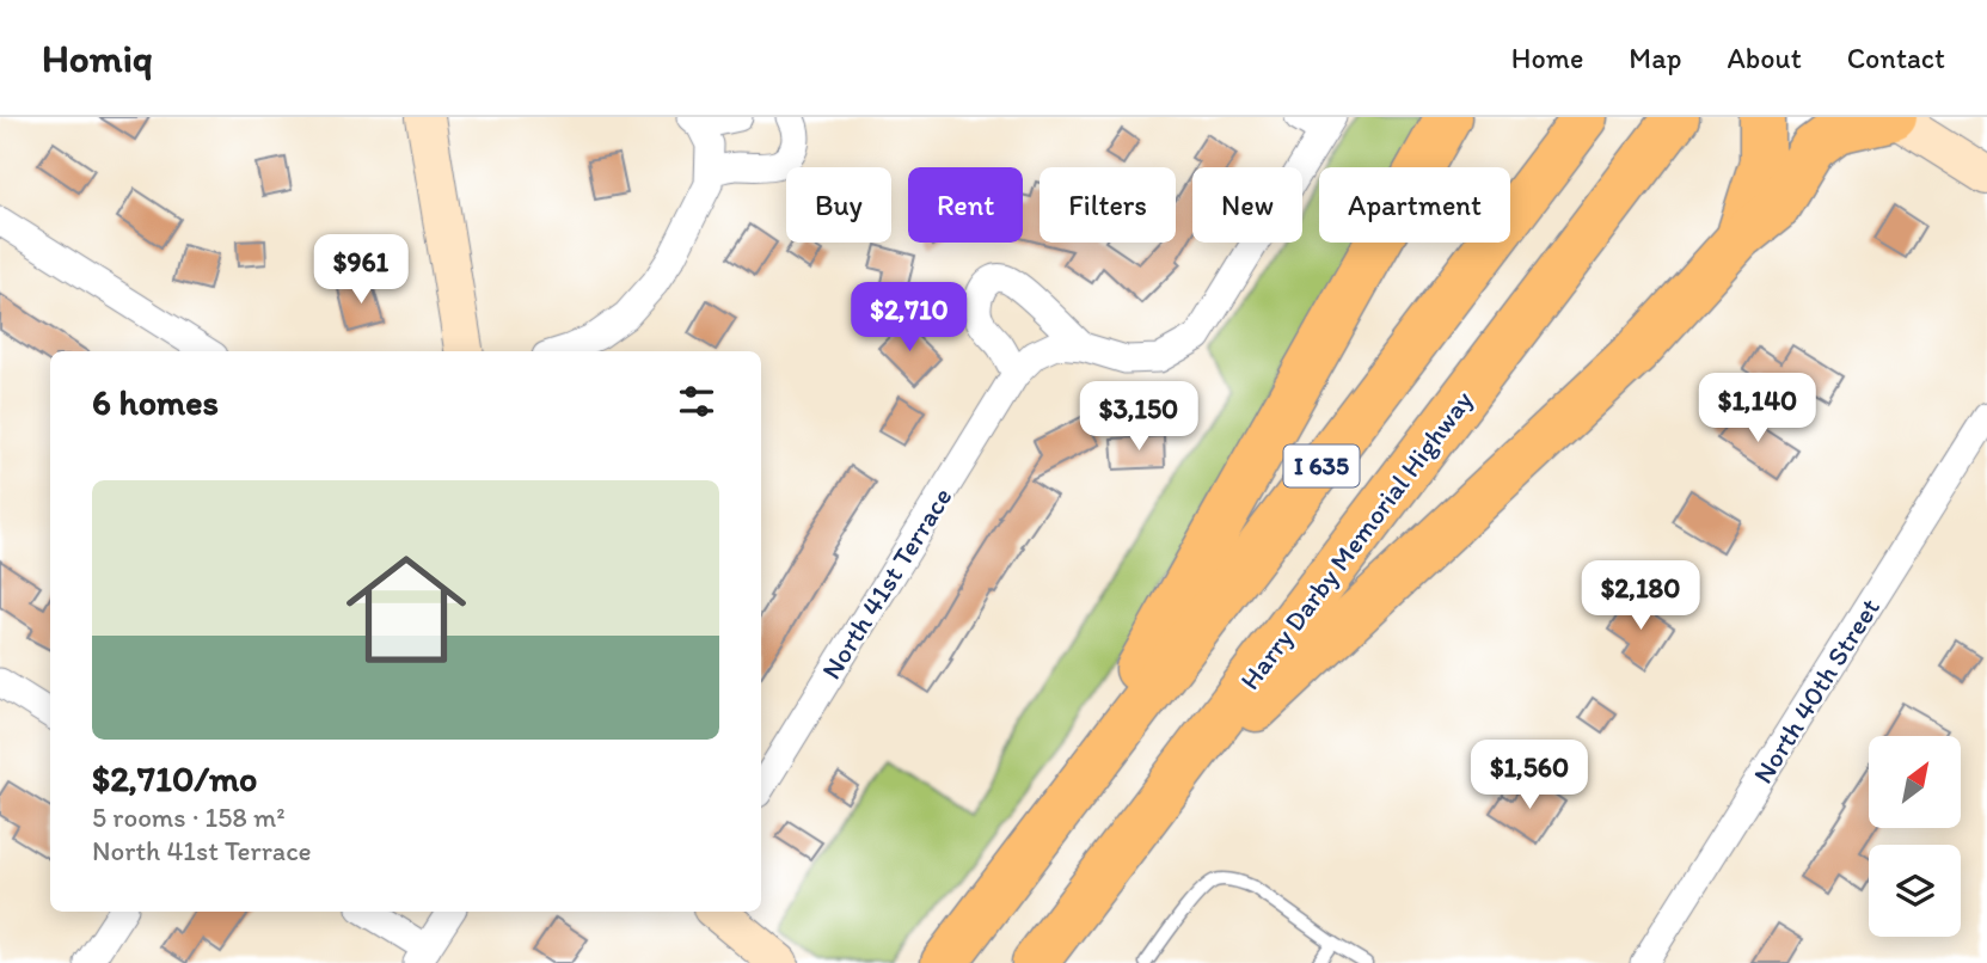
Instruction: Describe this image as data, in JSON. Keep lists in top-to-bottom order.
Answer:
{
  "streets": {
    "highway": ["I 635", "Harry Darby Memorial Highway"],
    "street": ["North 41st Terrace", "North 40th Street"]
  },
  "north": "top right",
  "page": {
    "header": "Homiq",
    "nav": [
      "Home",
      "Map",
      "About",
      "Contact"
    ],
    "chip": [
      "Buy",
      "Rent",
      "Filters",
      "New",
      "Apartment"
    ],
    "price": [
      "$961",
      "$2,710",
      "$1,140",
      "$3,150",
      "$2,180",
      "$1,560"
    ],
    "heading": "6 homes",
    "list": [
      {
        "name": "$2,710/mo",
        "note": "5 rooms · 158 m² · North 41st Terrace"
      }
    ]
  }
}
